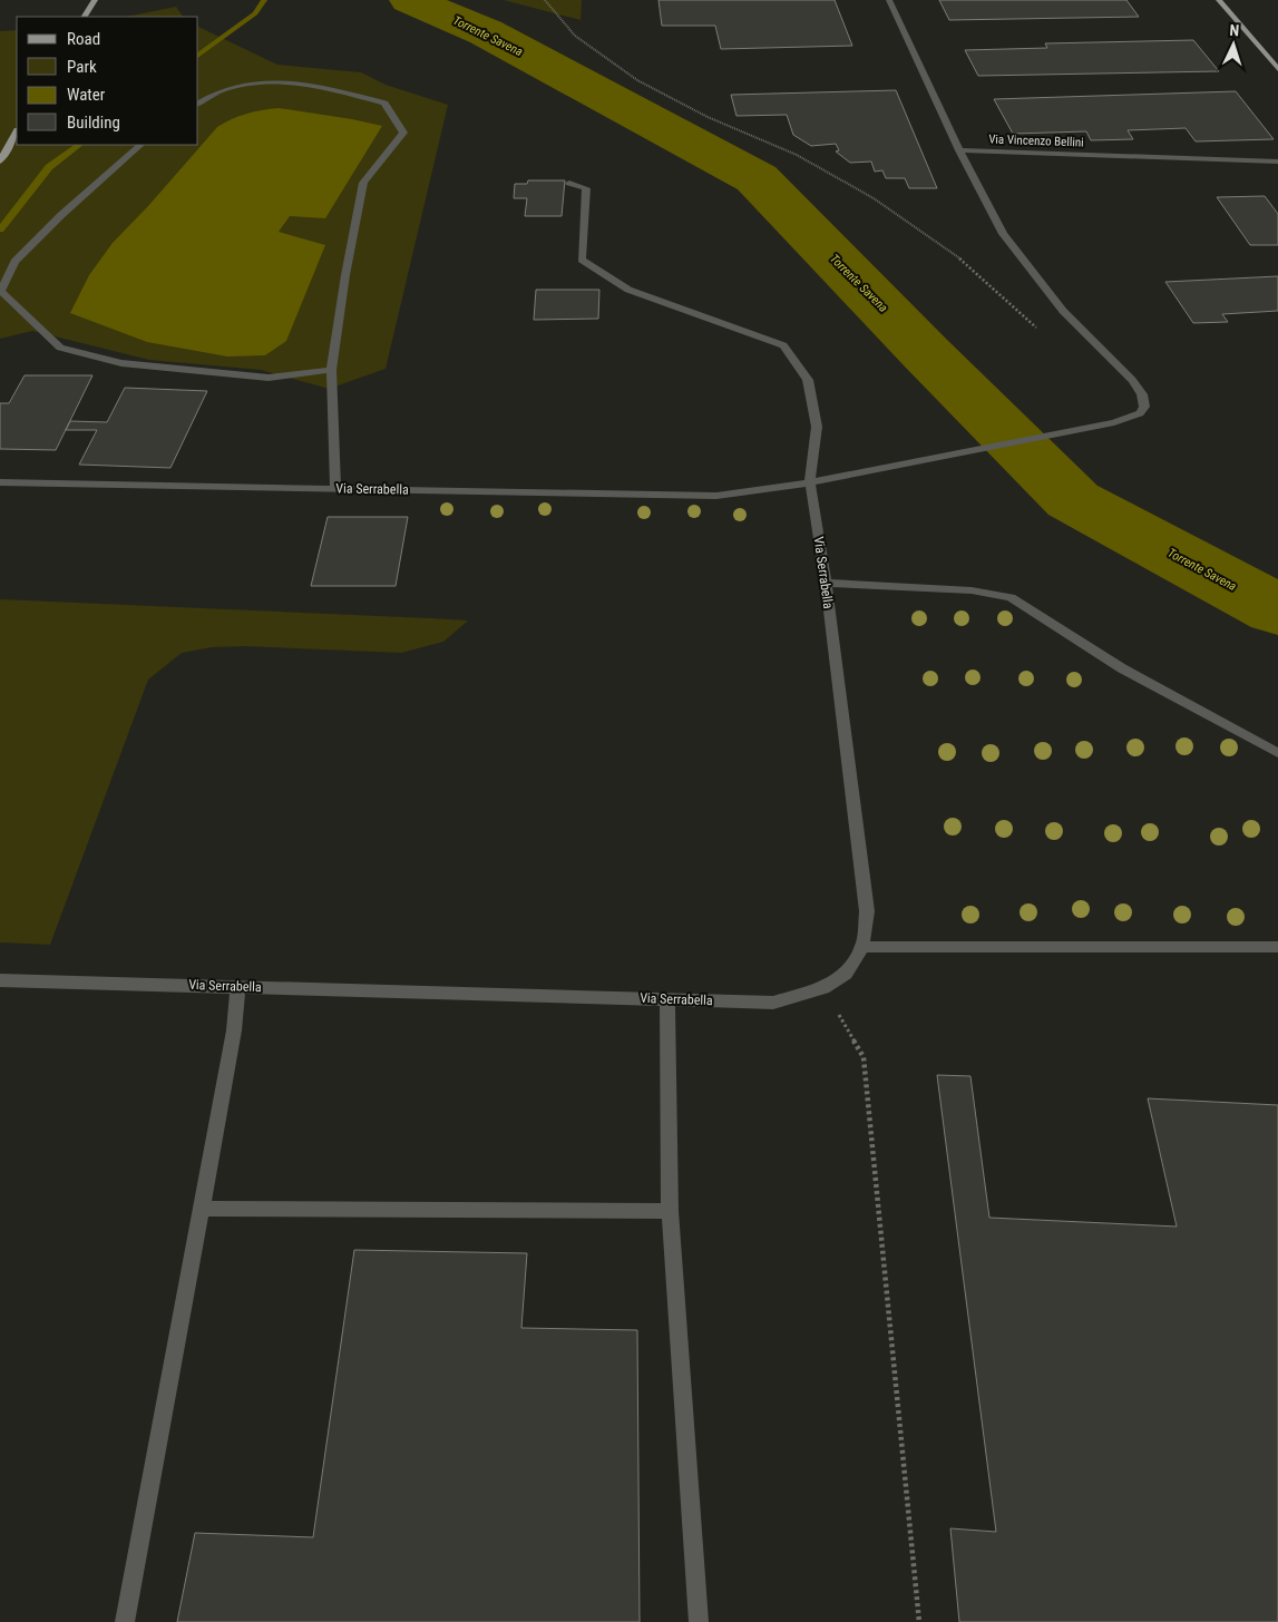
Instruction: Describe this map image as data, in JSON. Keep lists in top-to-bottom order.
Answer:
{
  "streets": {
    "street": ["Via Vincenzo Bellini", "Via Serrabella"]
  },
  "crossings": [
    ["Via Vincenzo Bellini", "Via Serrabella"]
  ],
  "water": ["Torrente Savena"],
  "legend": [
    "Road",
    "Park",
    "Water",
    "Building"
  ],
  "north": "top"
}
